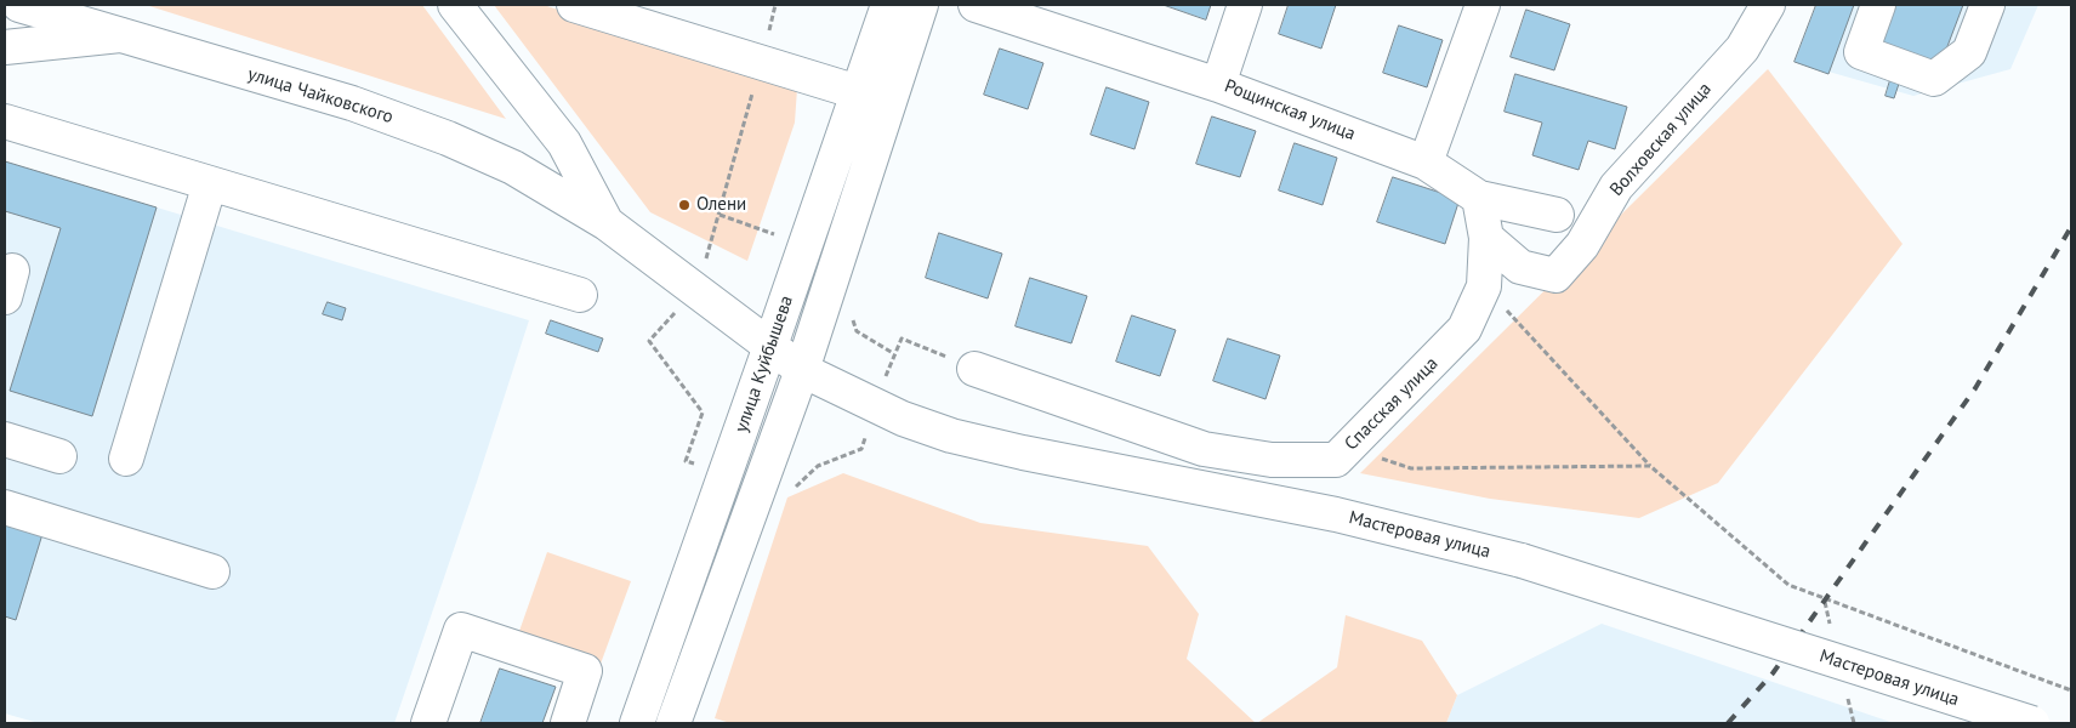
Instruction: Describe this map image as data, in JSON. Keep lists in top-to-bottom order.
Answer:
{
  "streets": {
    "main road": [
      "улица Чайковского",
      "Рощинская улица",
      "Волховская улица",
      "улица Куйбышева",
      "Спасская улица",
      "Мастеровая улица"
    ]
  },
  "crossings": [
    ["улица Чайковского", "улица Куйбышева"],
    ["улица Чайковского", "Мастеровая улица"],
    ["Волховская улица", "Спасская улица"],
    ["улица Куйбышева", "Мастеровая улица"]
  ],
  "places": ["Олени"]
}
